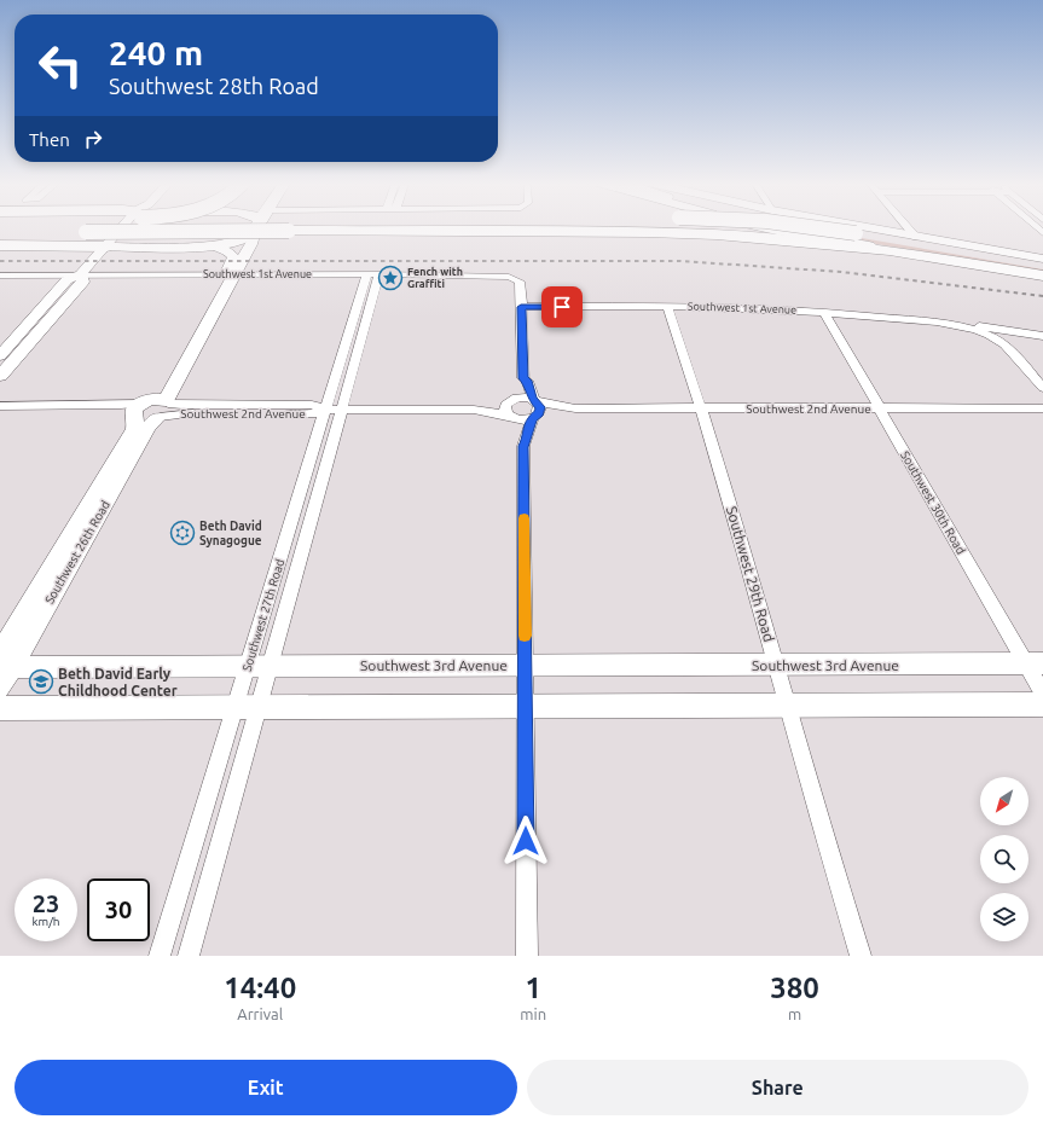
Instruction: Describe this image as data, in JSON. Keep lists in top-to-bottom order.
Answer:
{
  "streets": {
    "main road": ["Southwest 26th Road", "Southwest 3rd Avenue"],
    "street": [
      "Southwest 1st Avenue",
      "Southwest 2nd Avenue",
      "Southwest 30th Road",
      "Southwest 29th Road",
      "Southwest 27th Road"
    ]
  },
  "crossings": [
    ["Southwest 1st Avenue", "Southwest 30th Road"],
    ["Southwest 1st Avenue", "Southwest 26th Road"],
    ["Southwest 1st Avenue", "Southwest 29th Road"],
    ["Southwest 1st Avenue", "Southwest 27th Road"],
    ["Southwest 2nd Avenue", "Southwest 30th Road"],
    ["Southwest 2nd Avenue", "Southwest 26th Road"],
    ["Southwest 2nd Avenue", "Southwest 29th Road"],
    ["Southwest 2nd Avenue", "Southwest 27th Road"],
    ["Southwest 30th Road", "Southwest 3rd Avenue"],
    ["Southwest 26th Road", "Southwest 3rd Avenue"],
    ["Southwest 29th Road", "Southwest 3rd Avenue"],
    ["Southwest 27th Road", "Southwest 3rd Avenue"]
  ],
  "places": {
    "place": ["Fench with Graffiti"],
    "synagogue": ["Beth David Synagogue"],
    "school or university": ["Beth David Early Childhood Center"]
  },
  "north": "bottom left",
  "page": {
    "turn": ["240 m", "Southwest 28th Road"],
    "then": "Then",
    "speed": "23 km/h",
    "limit": "30",
    "eta": [
      "14:40",
      "Arrival",
      "1",
      "min",
      "380",
      "m"
    ],
    "buttons": ["Exit", "Share"]
  }
}
